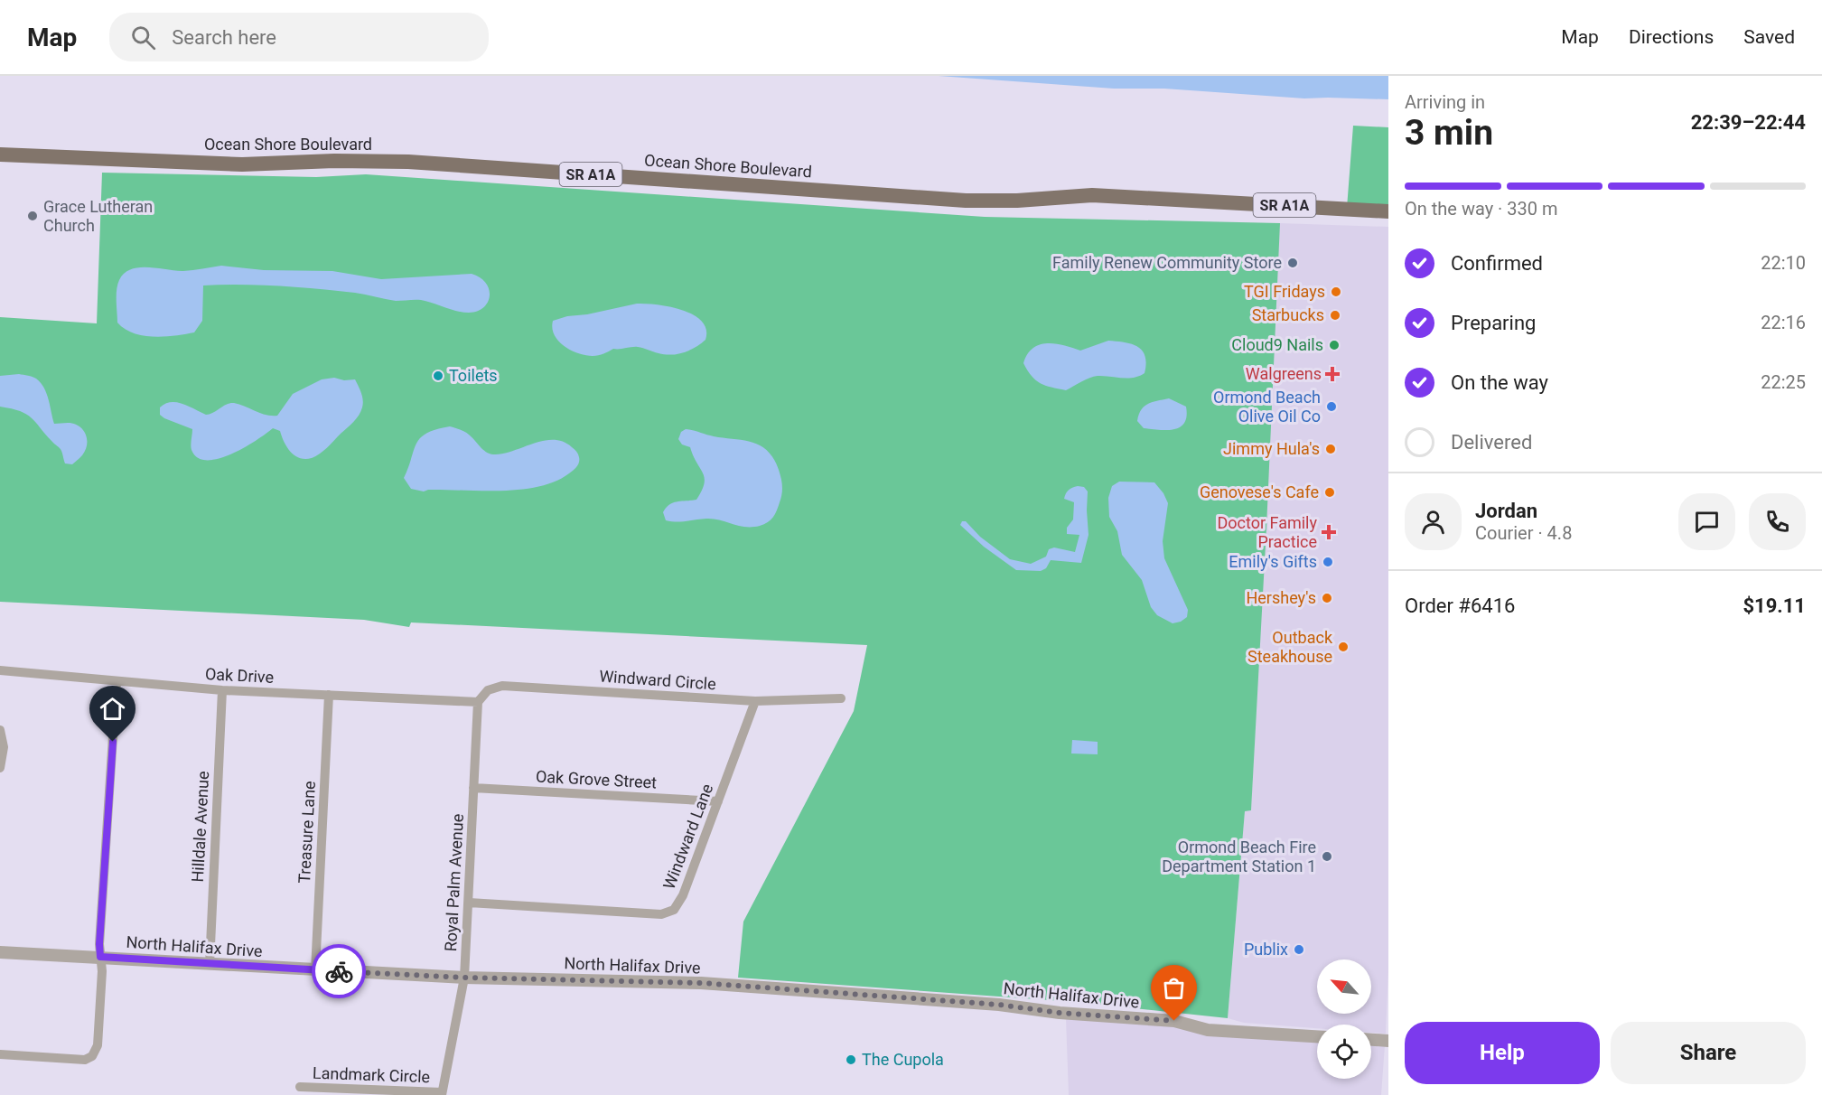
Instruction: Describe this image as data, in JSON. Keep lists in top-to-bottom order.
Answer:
{
  "streets": {
    "main road": ["Ocean Shore Boulevard", "SR A1A"],
    "street": [
      "Oak Drive",
      "Windward Circle",
      "Oak Grove Street",
      "Hilldale Avenue",
      "Treasure Lane",
      "Windward Lane",
      "Royal Palm Avenue",
      "North Halifax Drive",
      "Landmark Circle"
    ]
  },
  "crossings": [
    ["Oak Drive", "Windward Circle"],
    ["Oak Drive", "Hilldale Avenue"],
    ["Oak Drive", "Treasure Lane"],
    ["Oak Drive", "Royal Palm Avenue"],
    ["Windward Circle", "Windward Lane"],
    ["Windward Circle", "Royal Palm Avenue"],
    ["Oak Grove Street", "Windward Lane"],
    ["Oak Grove Street", "Royal Palm Avenue"],
    ["Hilldale Avenue", "North Halifax Drive"],
    ["Treasure Lane", "North Halifax Drive"],
    ["Windward Lane", "Royal Palm Avenue"],
    ["Royal Palm Avenue", "North Halifax Drive"],
    ["Royal Palm Avenue", "Landmark Circle"]
  ],
  "places": {
    "other": [
      "Grace Lutheran Church",
      "Family Renew Community Store",
      "TGI Fridays",
      "Starbucks",
      "Cloud9 Nails",
      "Toilets",
      "Ormond Beach Olive Oil Co",
      "Jimmy Hula's",
      "Genovese's Cafe",
      "Emily's Gifts",
      "Hershey's",
      "Outback Steakhouse",
      "Ormond Beach Fire Department Station 1",
      "Publix",
      "The Cupola"
    ],
    "health": ["Walgreens", "Doctor Family Practice"]
  },
  "north": "top left",
  "page": {
    "header": "Map",
    "search": "Search here",
    "nav": ["Map", "Directions", "Saved"],
    "heading": ["3 min", "Arriving in", "22:39–22:44"],
    "panel": [
      "Jordan",
      "Courier · 4.8",
      "Order #6416",
      "$19.11"
    ],
    "bar": "On the way · 330 m",
    "list": [
      ["Confirmed", "22:10"],
      ["Preparing", "22:16"],
      ["On the way", "22:25"],
      "Delivered"
    ],
    "buttons": ["Help", "Share"]
  }
}
